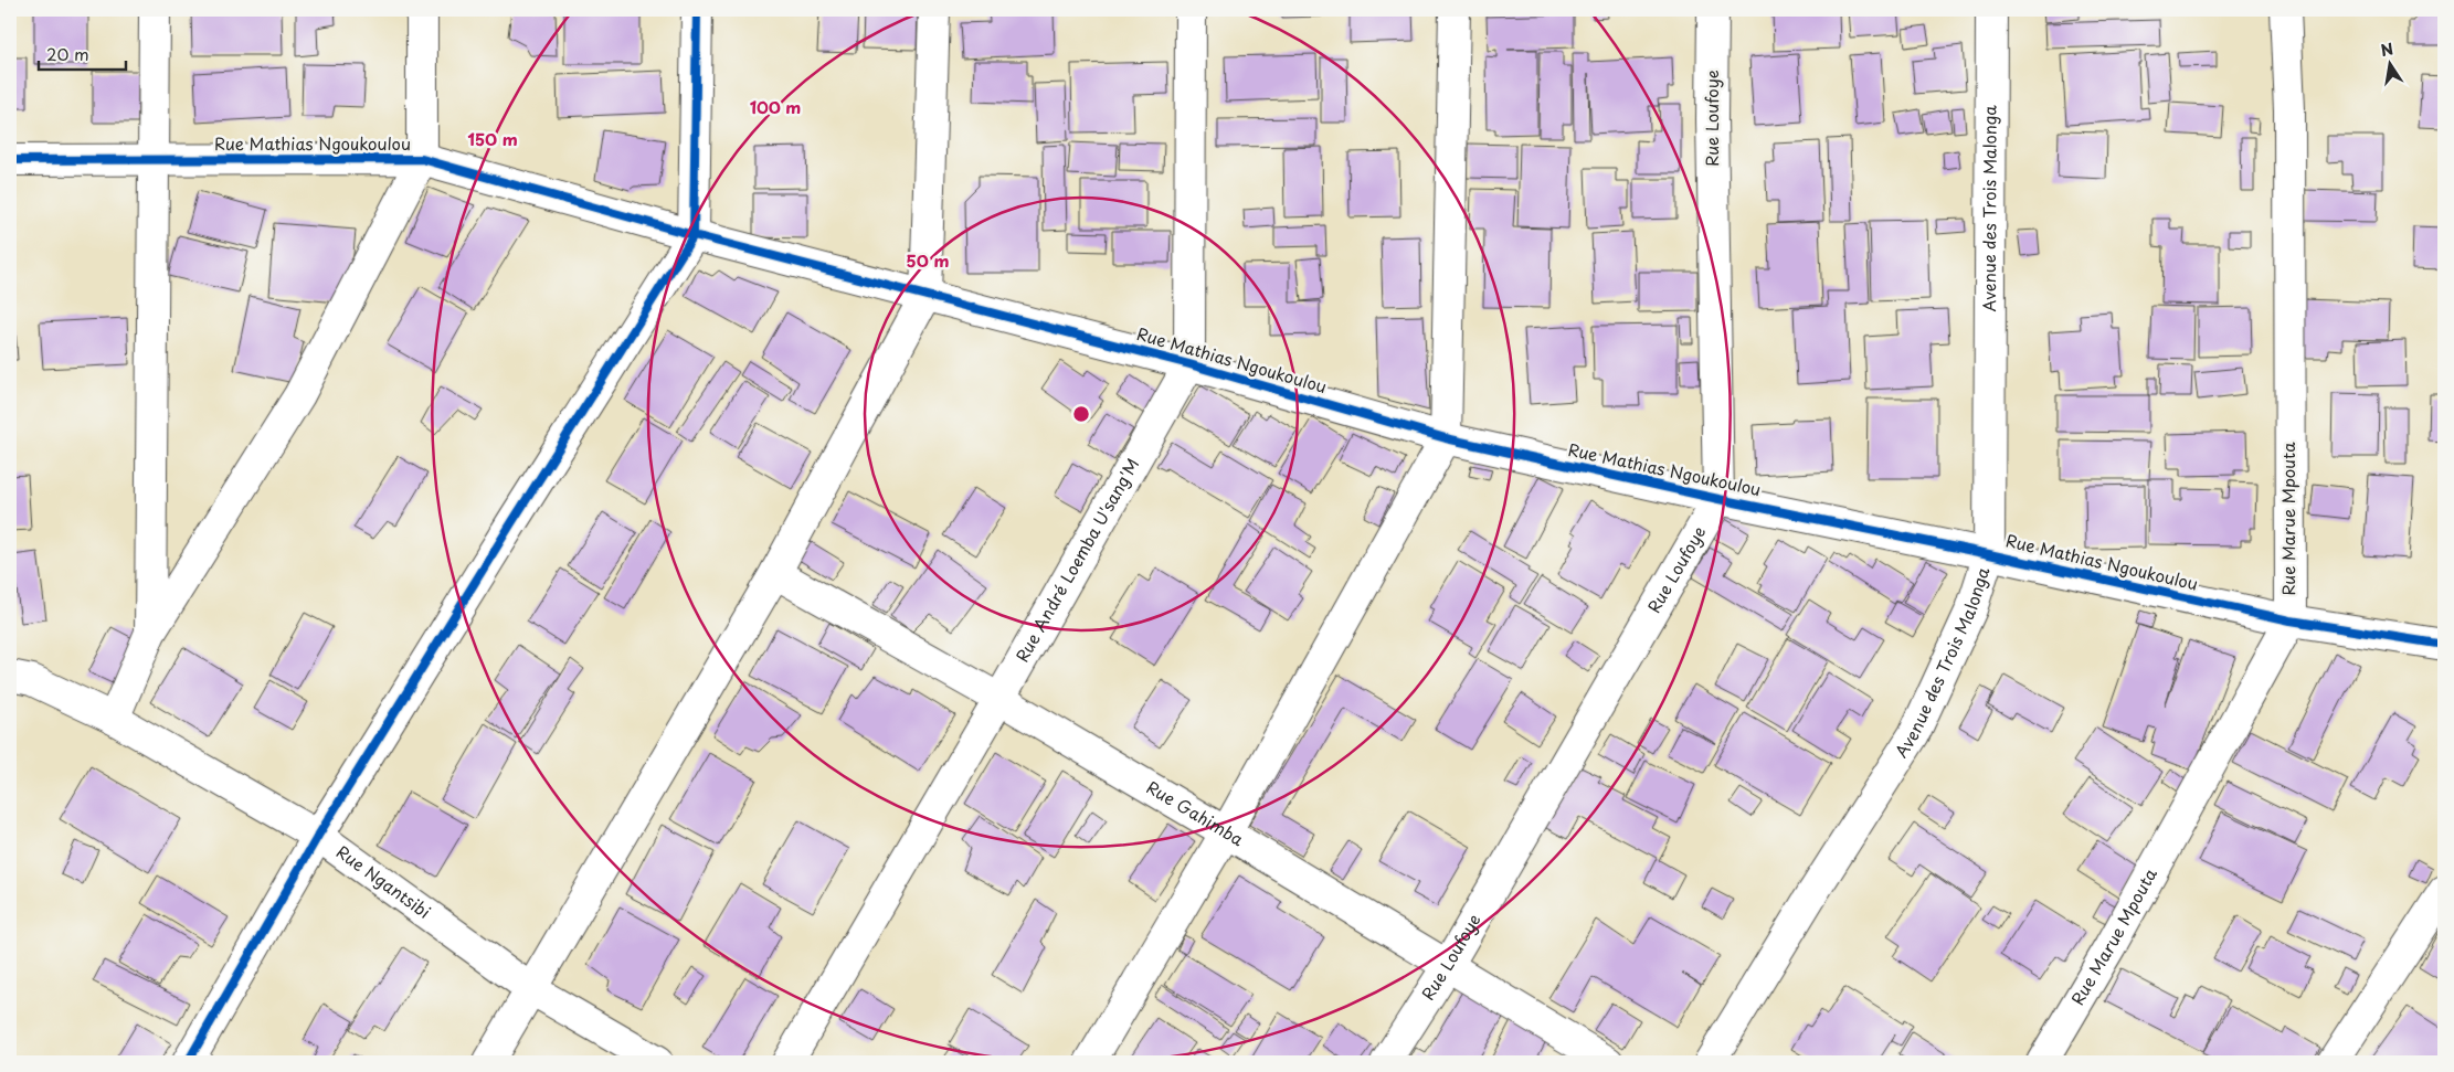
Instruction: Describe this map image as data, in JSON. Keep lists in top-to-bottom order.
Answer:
{
  "streets": {
    "street": [
      "Rue Loufoye",
      "Rue Mathias Ngoukoulou",
      "Avenue des Trois Malonga",
      "Rue Marue Mpouta",
      "Rue André Loemba U'sang'M",
      "Rue Gahimba",
      "Rue Ngantsibi"
    ]
  },
  "crossings": [
    ["Rue Loufoye", "Rue Mathias Ngoukoulou"],
    ["Rue Loufoye", "Rue Gahimba"],
    ["Rue Mathias Ngoukoulou", "Avenue des Trois Malonga"],
    ["Rue Mathias Ngoukoulou", "Rue Marue Mpouta"],
    ["Rue Mathias Ngoukoulou", "Rue André Loemba U'sang'M"],
    ["Rue André Loemba U'sang'M", "Rue Gahimba"]
  ],
  "scale_bar": "20 m",
  "north": "top",
  "rings": ["100 m", "150 m", "50 m"]
}
